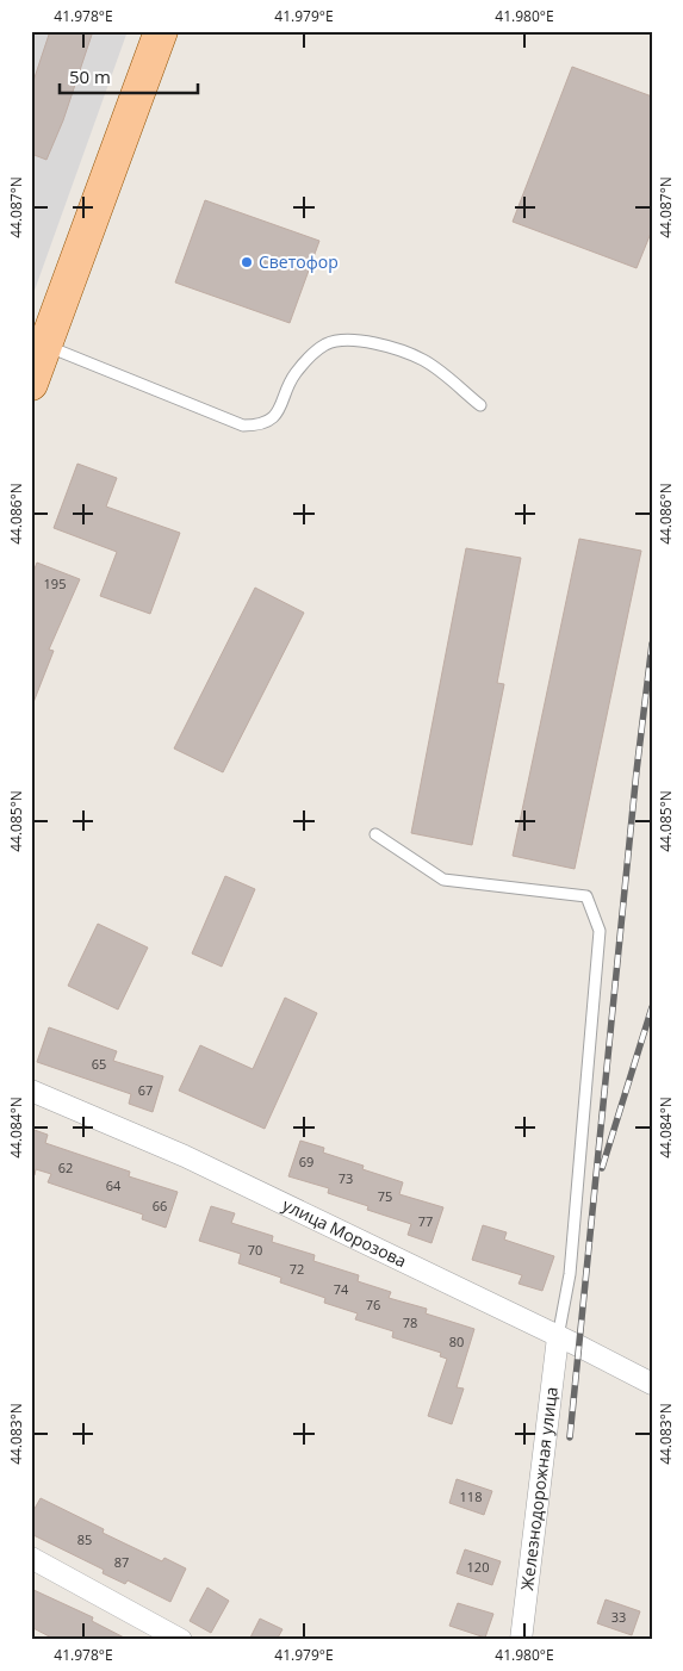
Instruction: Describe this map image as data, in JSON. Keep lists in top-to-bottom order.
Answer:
{
  "streets": {
    "street": ["улица Морозова", "Железнодорожная улица"]
  },
  "crossings": [
    ["улица Морозова", "Железнодорожная улица"]
  ],
  "places": ["Светофор"],
  "house_numbers": [
    "195",
    "65",
    "67",
    "69",
    "62",
    "73",
    "64",
    "75",
    "66",
    "77",
    "70",
    "72",
    "74",
    "76",
    "78",
    "80",
    "118",
    "85",
    "87",
    "120",
    "33"
  ],
  "scale_bar": "50 m",
  "coordinates": [
    "41.978°E",
    "41.979°E",
    "41.980°E",
    "44.087°N",
    "44.086°N",
    "44.085°N",
    "44.084°N",
    "44.083°N"
  ]
}
